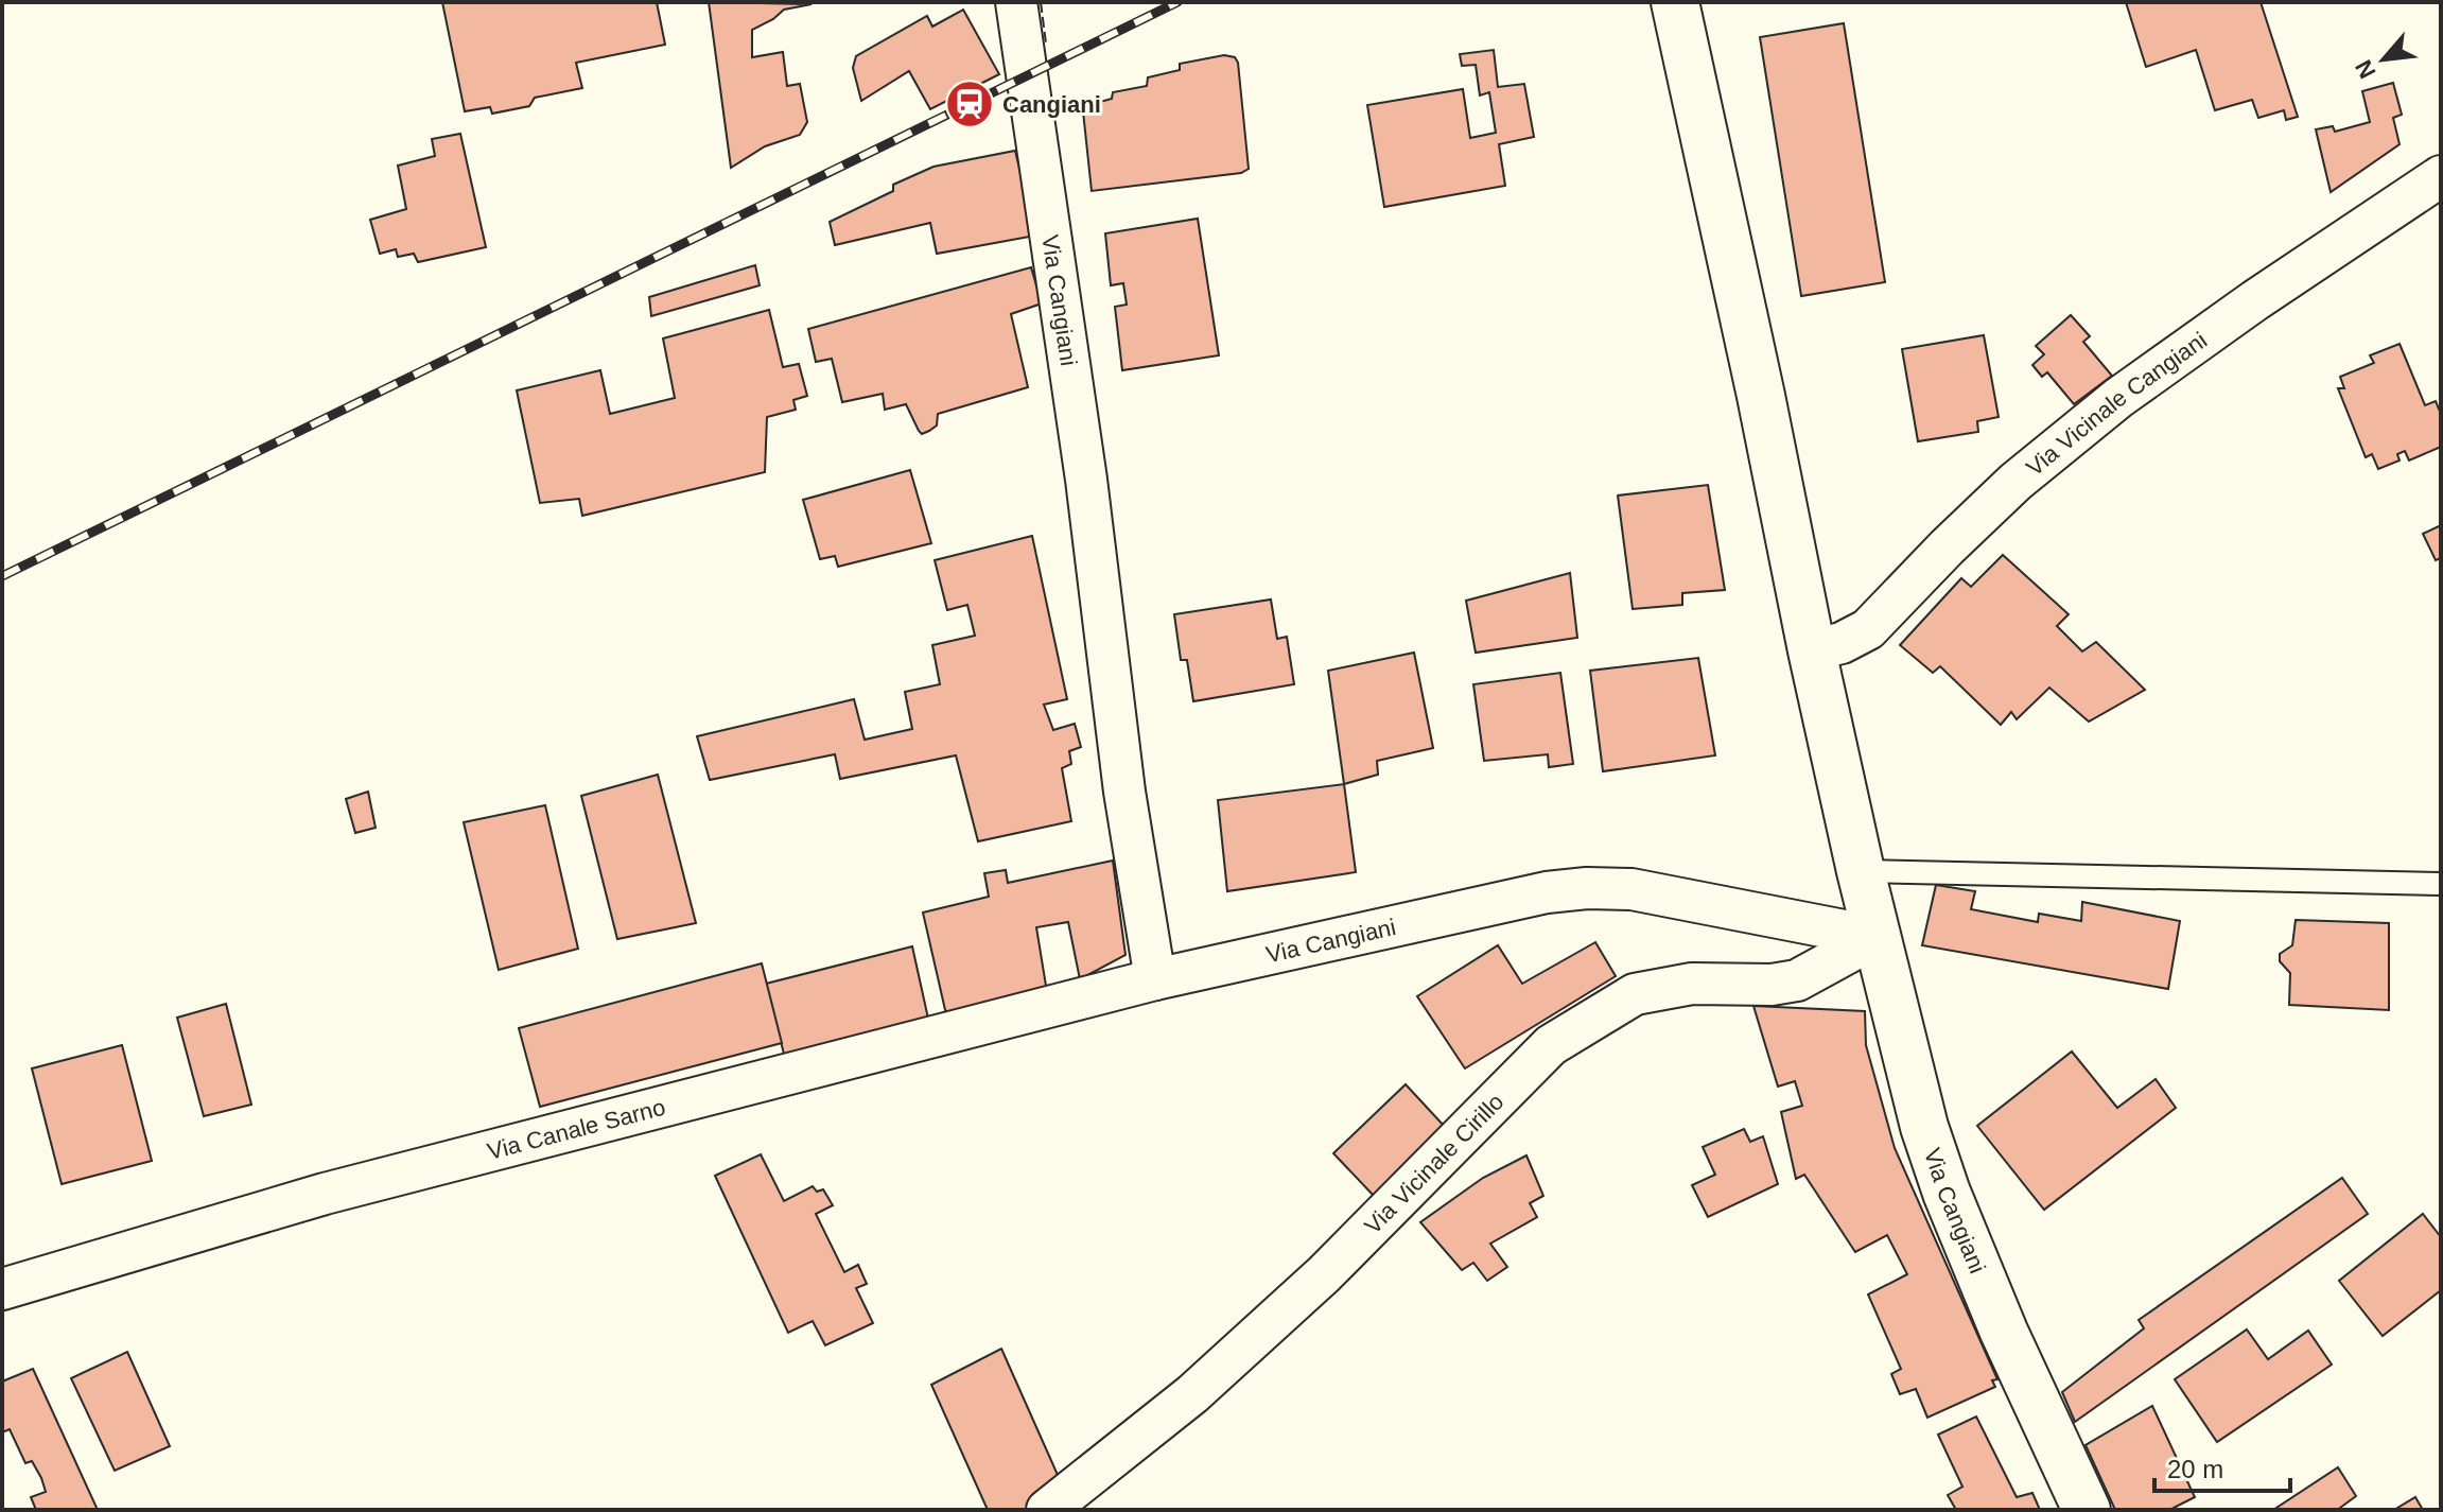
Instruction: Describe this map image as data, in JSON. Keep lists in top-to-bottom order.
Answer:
{
  "streets": {
    "street": [
      "Via Cangiani",
      "Via Vicinale Cangiani",
      "Via Canale Sarno",
      "Via Vicinale Cirillo"
    ]
  },
  "crossings": [
    ["Via Cangiani", "Via Canale Sarno"],
    ["Via Cangiani", "Via Vicinale Cirillo"]
  ],
  "places": {
    "station": ["Cangiani"]
  },
  "scale_bar": "20 m",
  "north": "bottom left"
}
